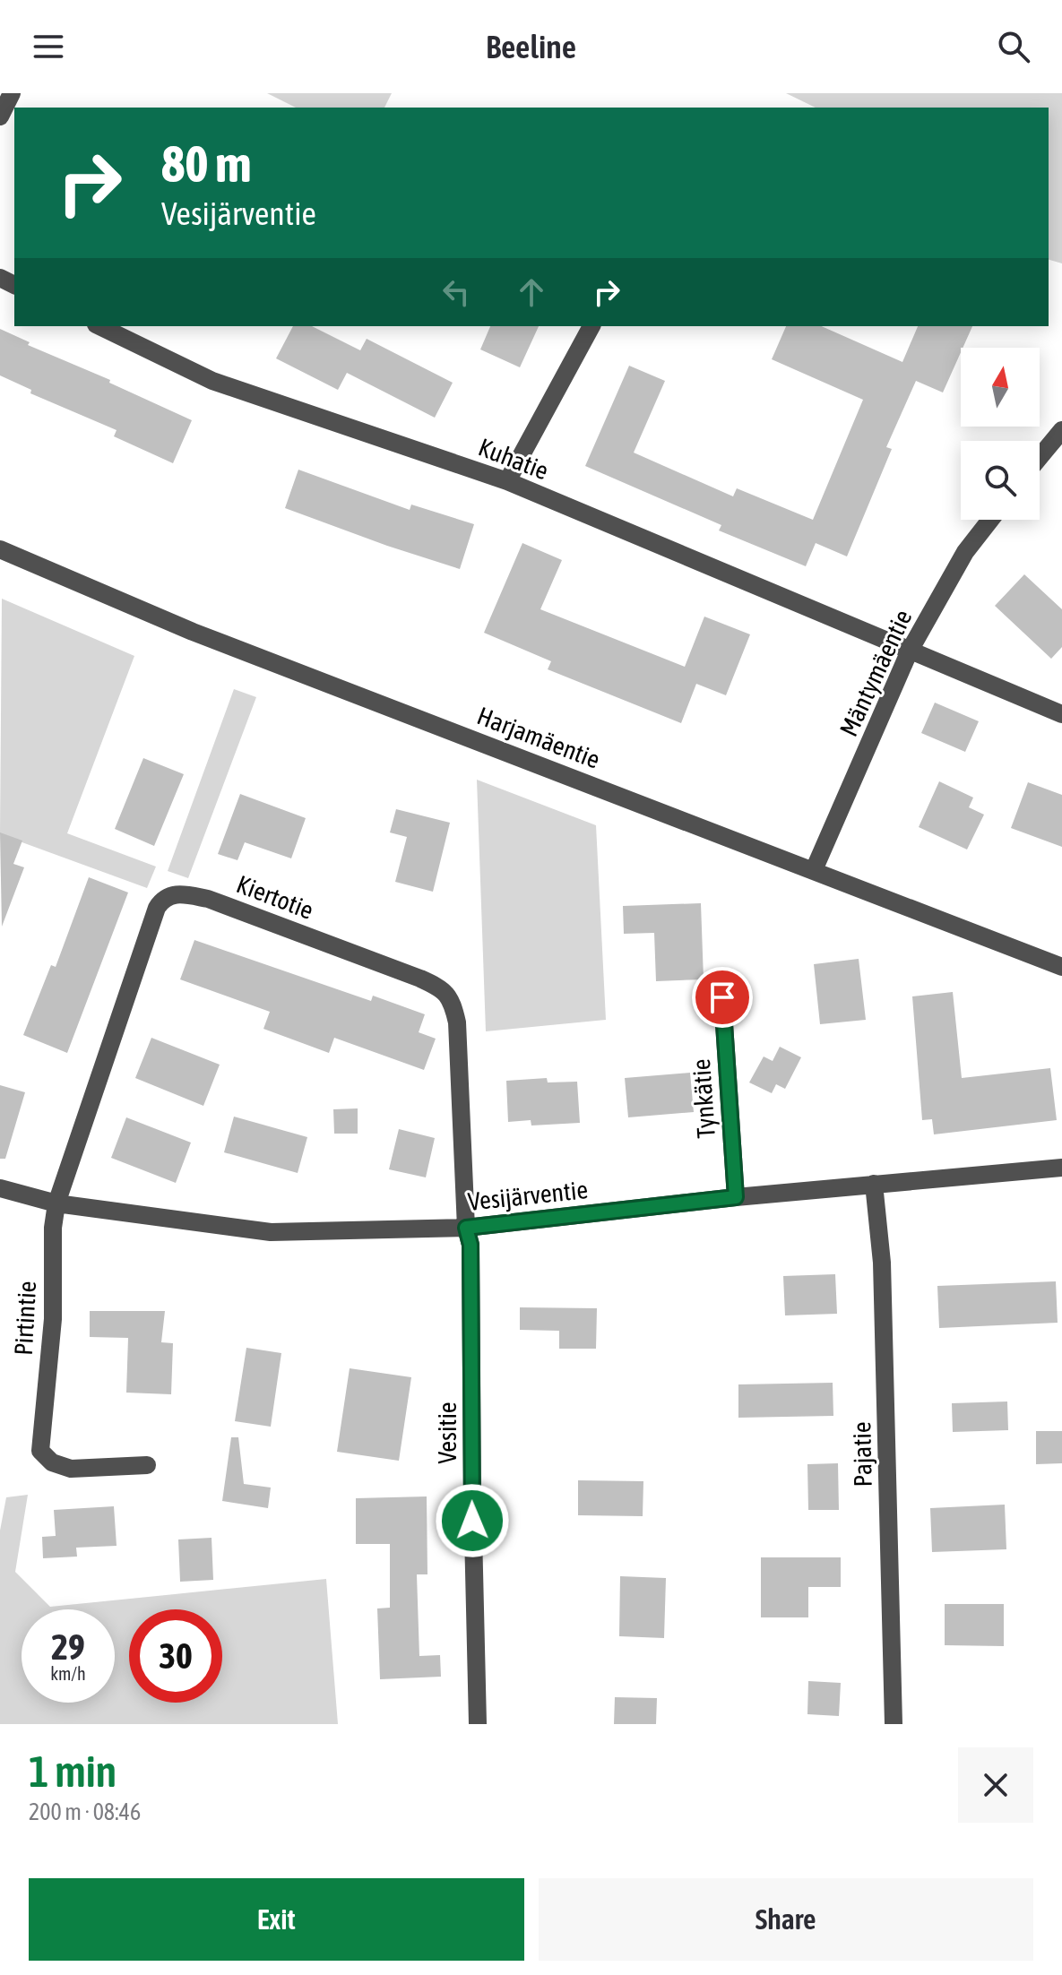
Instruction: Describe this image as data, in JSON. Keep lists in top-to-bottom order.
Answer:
{
  "streets": {
    "street": [
      "Kuhatie",
      "Mäntymäentie",
      "Harjamäentie",
      "Kiertotie",
      "Tynkätie",
      "Vesijärventie",
      "Pirtintie",
      "Vesitie",
      "Pajatie"
    ]
  },
  "crossings": [
    ["Kuhatie", "Mäntymäentie"],
    ["Mäntymäentie", "Harjamäentie"],
    ["Kiertotie", "Vesijärventie"],
    ["Kiertotie", "Pirtintie"],
    ["Kiertotie", "Vesitie"],
    ["Tynkätie", "Vesijärventie"],
    ["Vesijärventie", "Pirtintie"],
    ["Vesijärventie", "Vesitie"],
    ["Vesijärventie", "Pajatie"]
  ],
  "north": "top",
  "page": {
    "header": "Beeline",
    "turn": ["80 m", "Vesijärventie"],
    "speed": "29 km/h",
    "limit": "30",
    "heading": ["1 min", "200 m · 08:46"],
    "buttons": ["Exit", "Share"]
  }
}
